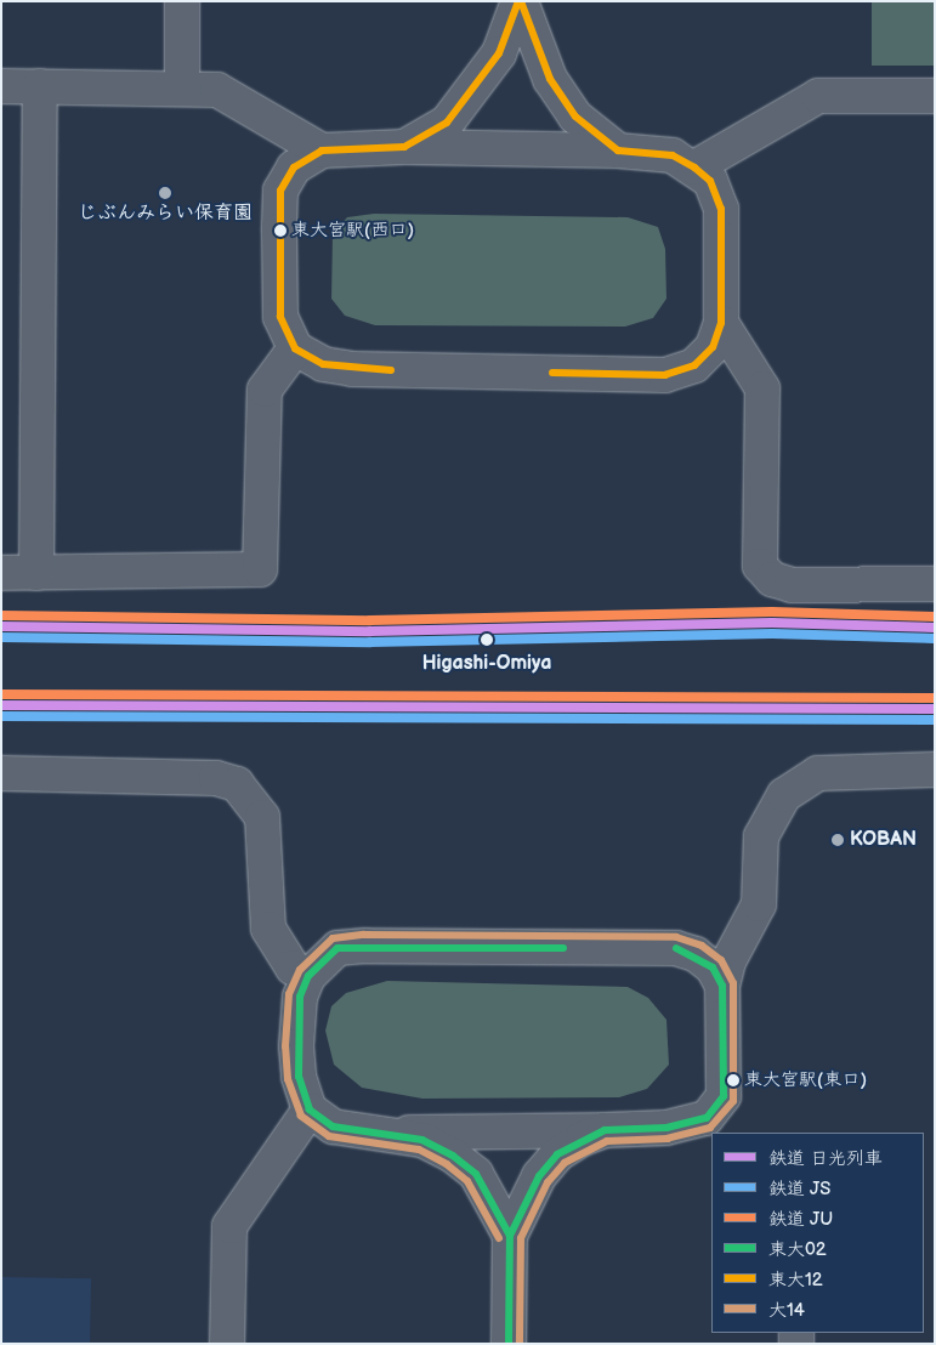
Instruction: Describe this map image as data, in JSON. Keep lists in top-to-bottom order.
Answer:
{
  "places": [
    "じぶんみらい保育園",
    "東大宮駅(西口)",
    "Higashi-Omiya",
    "KOBAN",
    "東大宮駅(東口)"
  ],
  "lines": [
    "transit line 東大12",
    "rail line JU",
    "rail line 日光列車",
    "rail line JS",
    "transit line 大14",
    "transit line 東大02"
  ],
  "legend": [
    "鉄道 日光列車",
    "鉄道 JS",
    "鉄道 JU",
    "東大02",
    "東大12",
    "大14"
  ]
}
